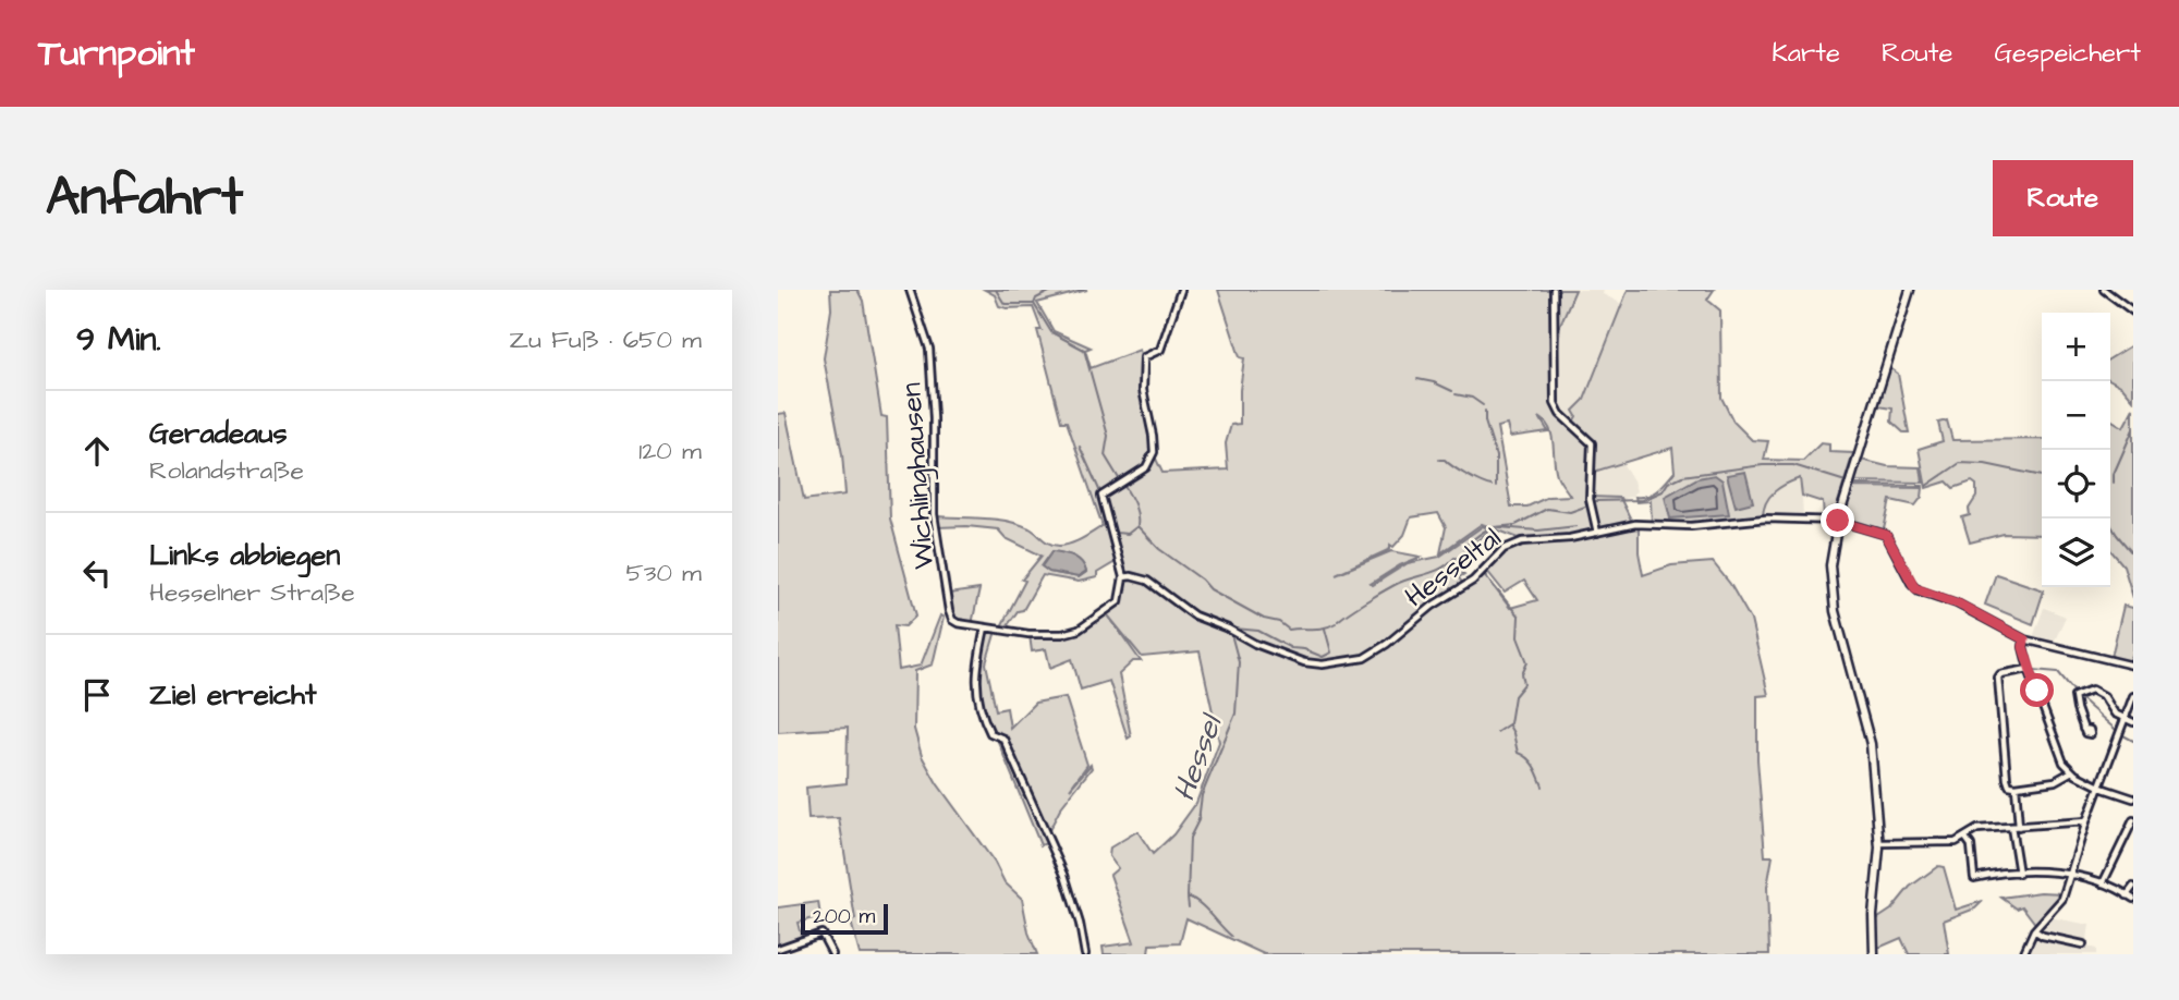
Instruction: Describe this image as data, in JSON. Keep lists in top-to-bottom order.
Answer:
{
  "streets": {
    "street": ["Wichlinghausen", "Hesseltal"]
  },
  "crossings": [
    ["Wichlinghausen", "Hesseltal"]
  ],
  "water": ["Hessel"],
  "scale_bar": "200 m",
  "page": {
    "header": "Turnpoint",
    "nav": ["Karte", "Route", "Gespeichert"],
    "buttons": "Route",
    "title": "Anfahrt",
    "heading": ["9 Min.", "Zu Fuß · 650 m"],
    "map_buttons": ["+", "−"],
    "list": [
      ["Geradeaus", "Rolandstraße", "120 m"],
      ["Links abbiegen", "Hesselner Straße", "530 m"],
      "Ziel erreicht"
    ],
    "scale": "200 m"
  }
}
